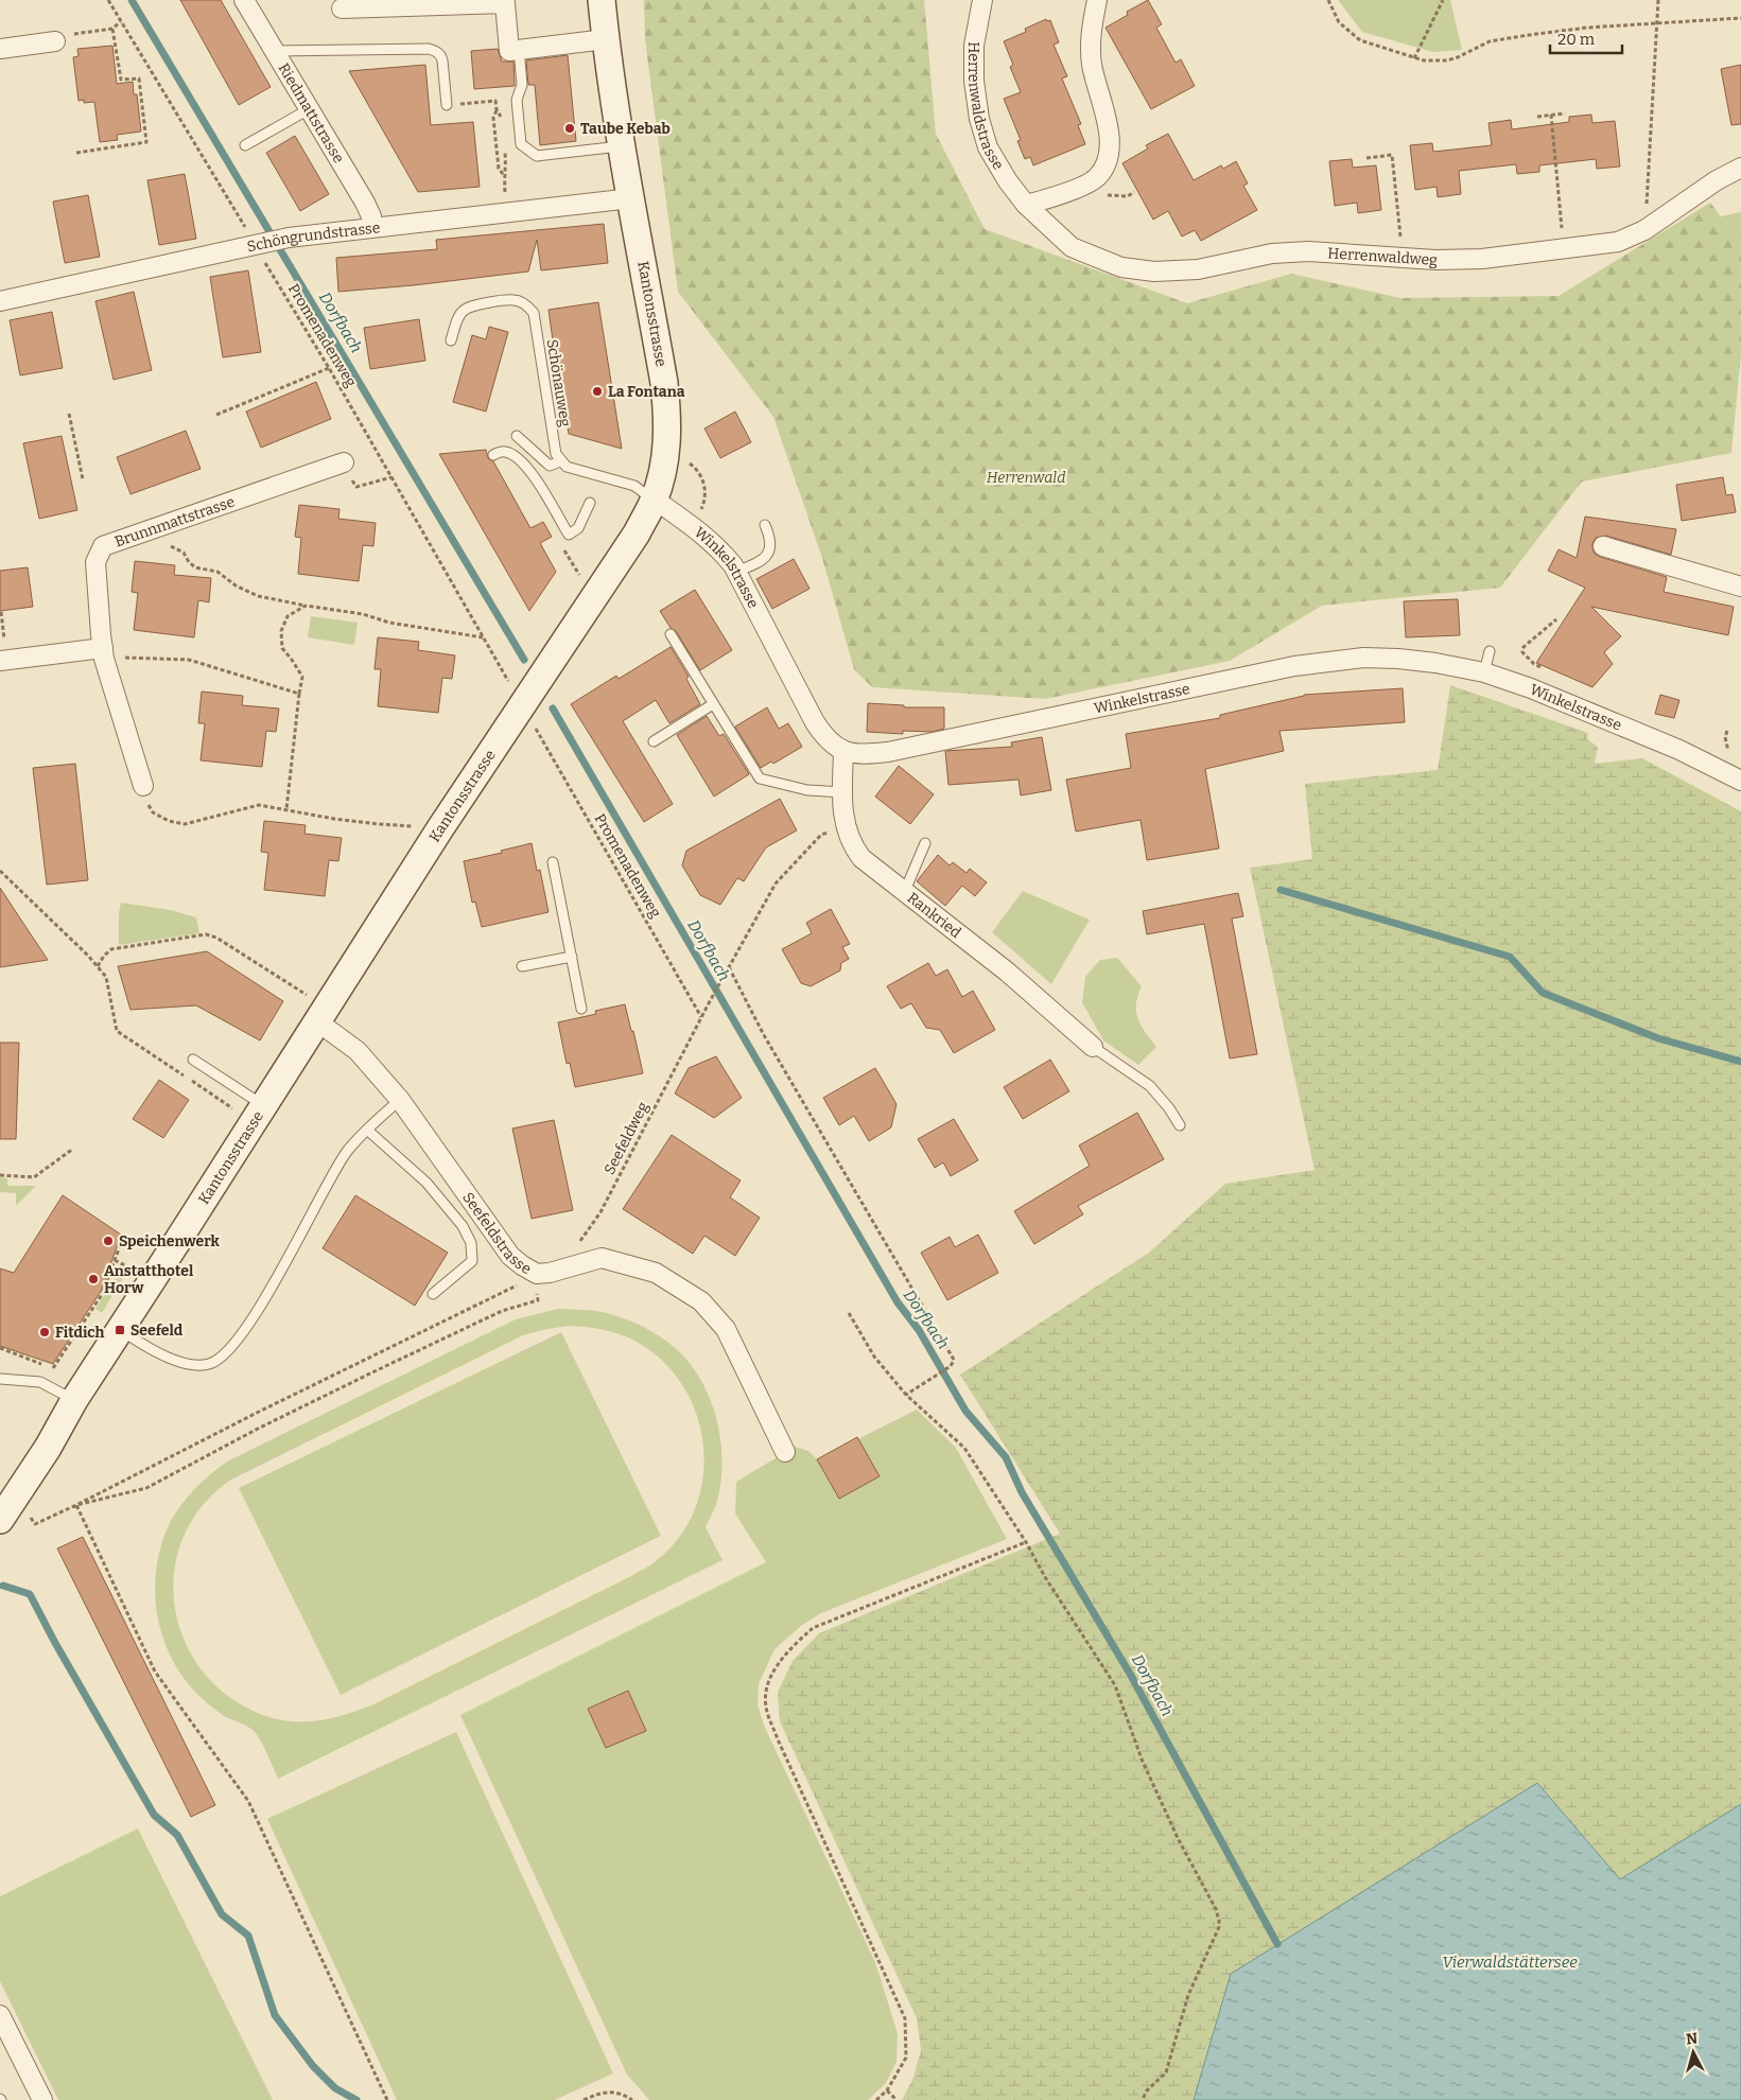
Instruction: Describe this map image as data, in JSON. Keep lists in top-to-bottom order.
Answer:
{
  "streets": {
    "main road": ["Kantonsstrasse"],
    "street": [
      "Herrenwaldstrasse",
      "Riedmattstrasse",
      "Schöngrundstrasse",
      "Herrenwaldweg",
      "Brunnmattstrasse",
      "Winkelstrasse",
      "Rankried",
      "Seefeldstrasse"
    ],
    "lane": ["Schönauweg"],
    "path": ["Promenadenweg", "Seefeldweg"]
  },
  "crossings": [
    ["Herrenwaldstrasse", "Herrenwaldweg"],
    ["Riedmattstrasse", "Schöngrundstrasse"],
    ["Schöngrundstrasse", "Kantonsstrasse"],
    ["Schöngrundstrasse", "Promenadenweg"],
    ["Kantonsstrasse", "Winkelstrasse"],
    ["Kantonsstrasse", "Seefeldstrasse"],
    ["Promenadenweg", "Seefeldweg"],
    ["Winkelstrasse", "Rankried"],
    ["Seefeldweg", "Seefeldstrasse"]
  ],
  "water": ["Dorfbach", "Vierwaldstättersee"],
  "parks": ["Herrenwald"],
  "places": {
    "other": [
      "Taube Kebab",
      "La Fontana",
      "Speichenwerk",
      "Anstatthotel Horw",
      "Fitdich"
    ],
    "transit": ["Seefeld"]
  },
  "scale_bar": "20 m",
  "north": "top"
}
